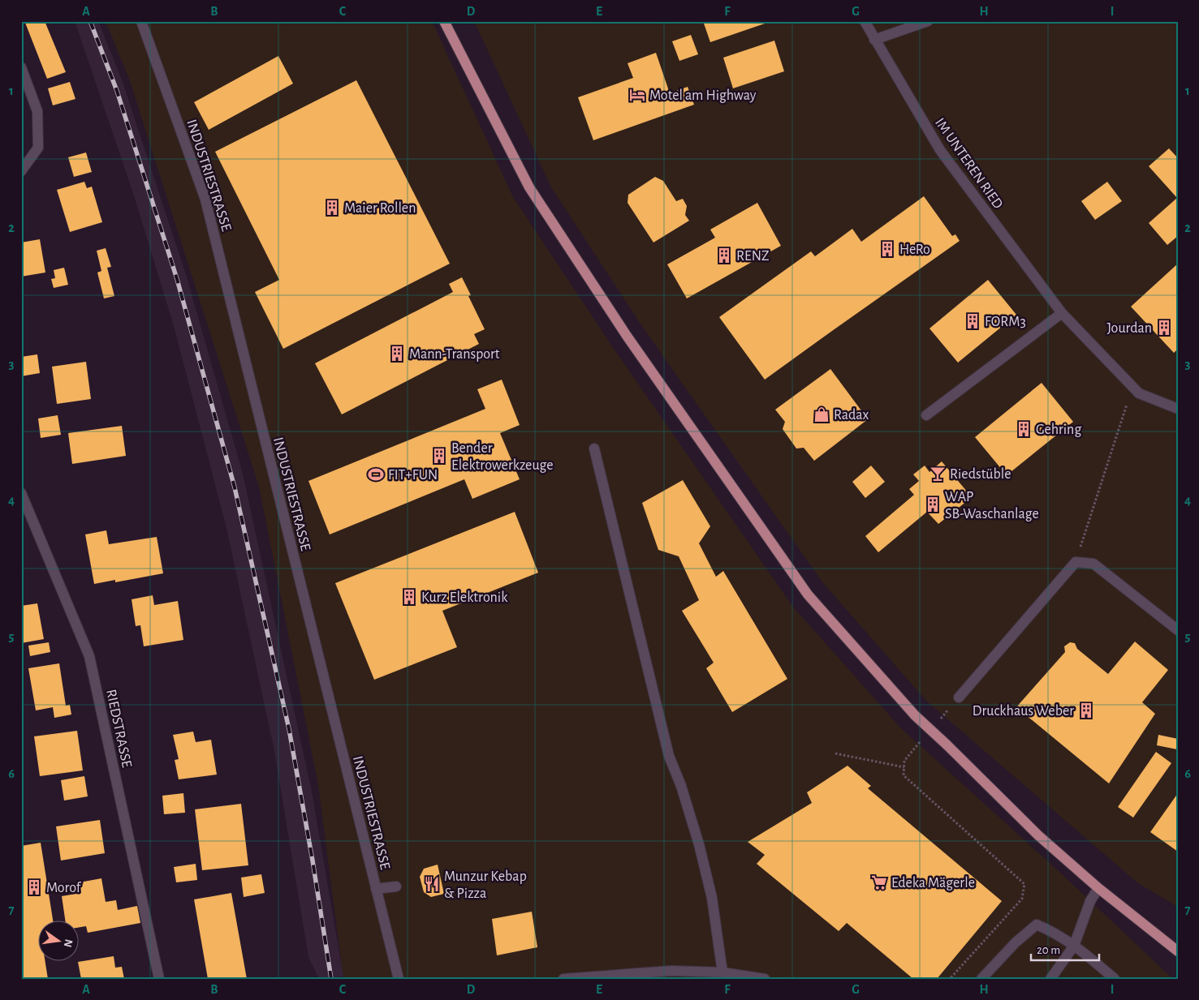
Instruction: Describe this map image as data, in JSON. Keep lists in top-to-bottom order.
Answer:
{
  "streets": {
    "street": ["IM UNTEREN RIED", "INDUSTRIESTRASSE", "RIEDSTRASSE"]
  },
  "places": {
    "hotel": ["Motel am Highway"],
    "building": [
      "Maier Rollen",
      "HeRo",
      "RENZ",
      "FORM3",
      "Jourdan",
      "Mann-Transport",
      "Gehring",
      "Bender Elektrowerkzeuge",
      "WAP SB-Waschanlage",
      "Kurz Elektronik",
      "Druckhaus Weber",
      "Morof"
    ],
    "shop": ["Radax"],
    "bar": ["Riedstüble"],
    "sports": ["FIT+FUN"],
    "supermarket": ["Edeka Mägerle"],
    "restaurant": ["Munzur Kebap & Pizza"]
  },
  "scale_bar": "20 m",
  "north": "right",
  "grid": {
    "columns": [
      "A",
      "B",
      "C",
      "D",
      "E",
      "F",
      "G",
      "H",
      "I"
    ],
    "rows": [
      "1",
      "2",
      "3",
      "4",
      "5",
      "6",
      "7"
    ]
  }
}
